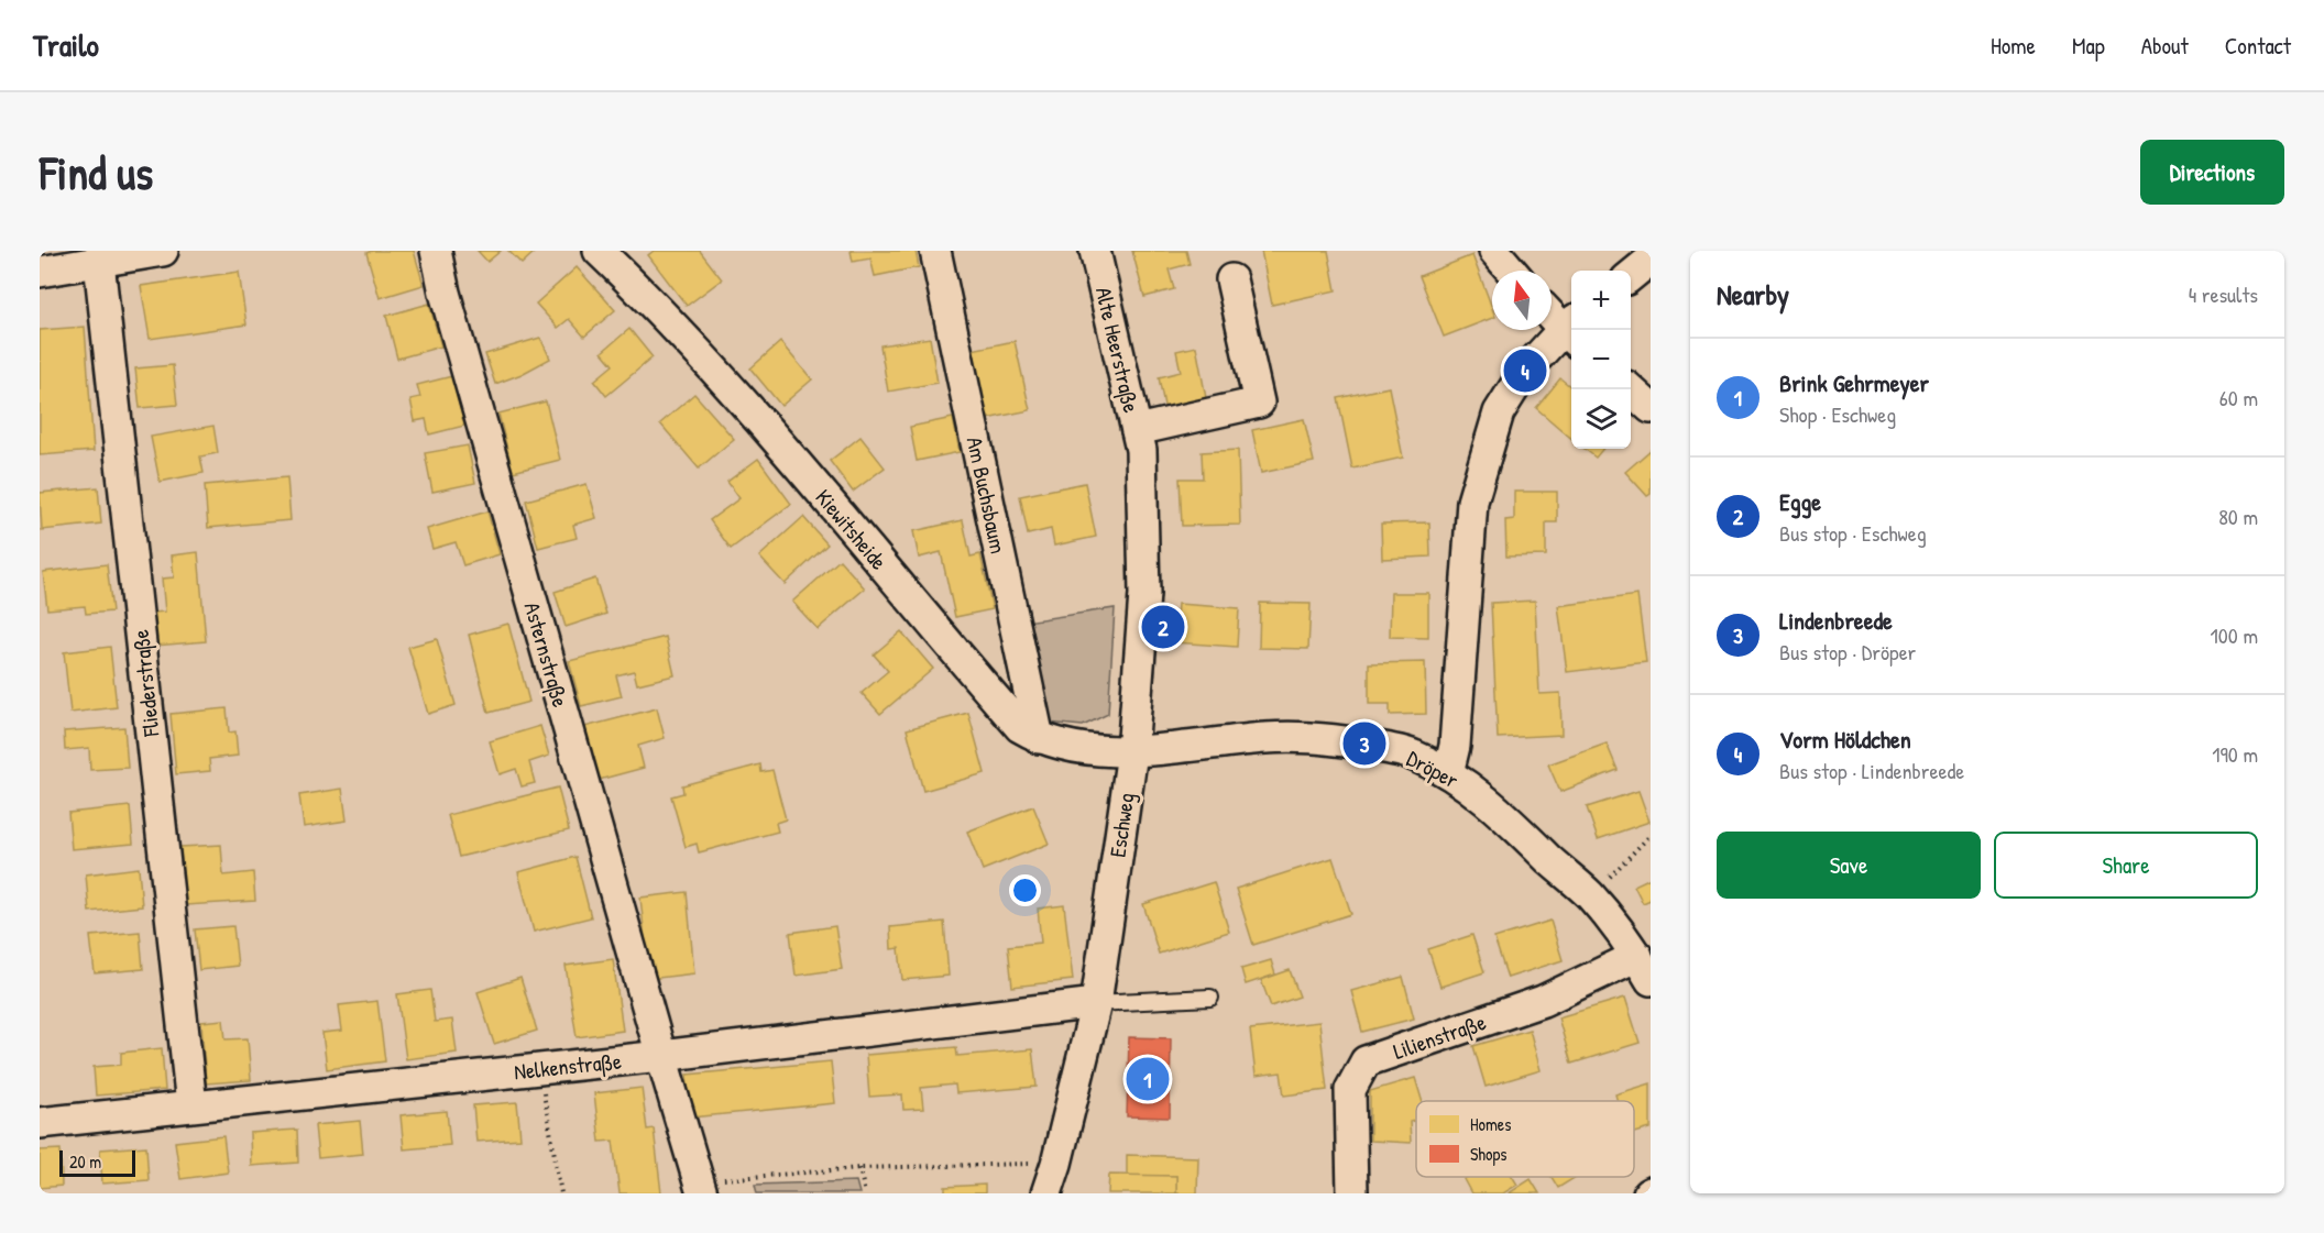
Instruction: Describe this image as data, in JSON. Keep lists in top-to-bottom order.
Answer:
{
  "streets": {
    "street": [
      "Alte Heerstraße",
      "Am Buchsbaum",
      "Kiewitsheide",
      "Asternstraße",
      "Fliederstraße",
      "Dröper",
      "Eschweg",
      "Lilienstraße",
      "Nelkenstraße"
    ]
  },
  "crossings": [
    ["Alte Heerstraße", "Eschweg"],
    ["Am Buchsbaum", "Kiewitsheide"],
    ["Kiewitsheide", "Dröper"],
    ["Kiewitsheide", "Eschweg"],
    ["Asternstraße", "Nelkenstraße"],
    ["Fliederstraße", "Nelkenstraße"],
    ["Dröper", "Eschweg"],
    ["Dröper", "Lilienstraße"],
    ["Eschweg", "Nelkenstraße"]
  ],
  "legend": ["Homes", "Shops"],
  "scale_bar": "20 m",
  "north": "top",
  "page": {
    "header": "Trailo",
    "nav": [
      "Home",
      "Map",
      "About",
      "Contact"
    ],
    "buttons": [
      "Directions",
      ["Save", "Share"]
    ],
    "title": "Find us",
    "heading": ["Nearby", "4 results"],
    "map_buttons": ["+", "−"],
    "list": [
      {
        "mark": "1",
        "name": "Brink Gehrmeyer",
        "note": "Shop · Eschweg",
        "value": "60 m"
      },
      {
        "mark": "2",
        "name": "Egge",
        "note": "Bus stop · Eschweg",
        "value": "80 m"
      },
      {
        "mark": "3",
        "name": "Lindenbreede",
        "note": "Bus stop · Dröper",
        "value": "100 m"
      },
      {
        "mark": "4",
        "name": "Vorm Höldchen",
        "note": "Bus stop · Lindenbreede",
        "value": "190 m"
      }
    ],
    "pins": [
      "4",
      "2",
      "3",
      "1"
    ],
    "scale": "20 m"
  }
}
